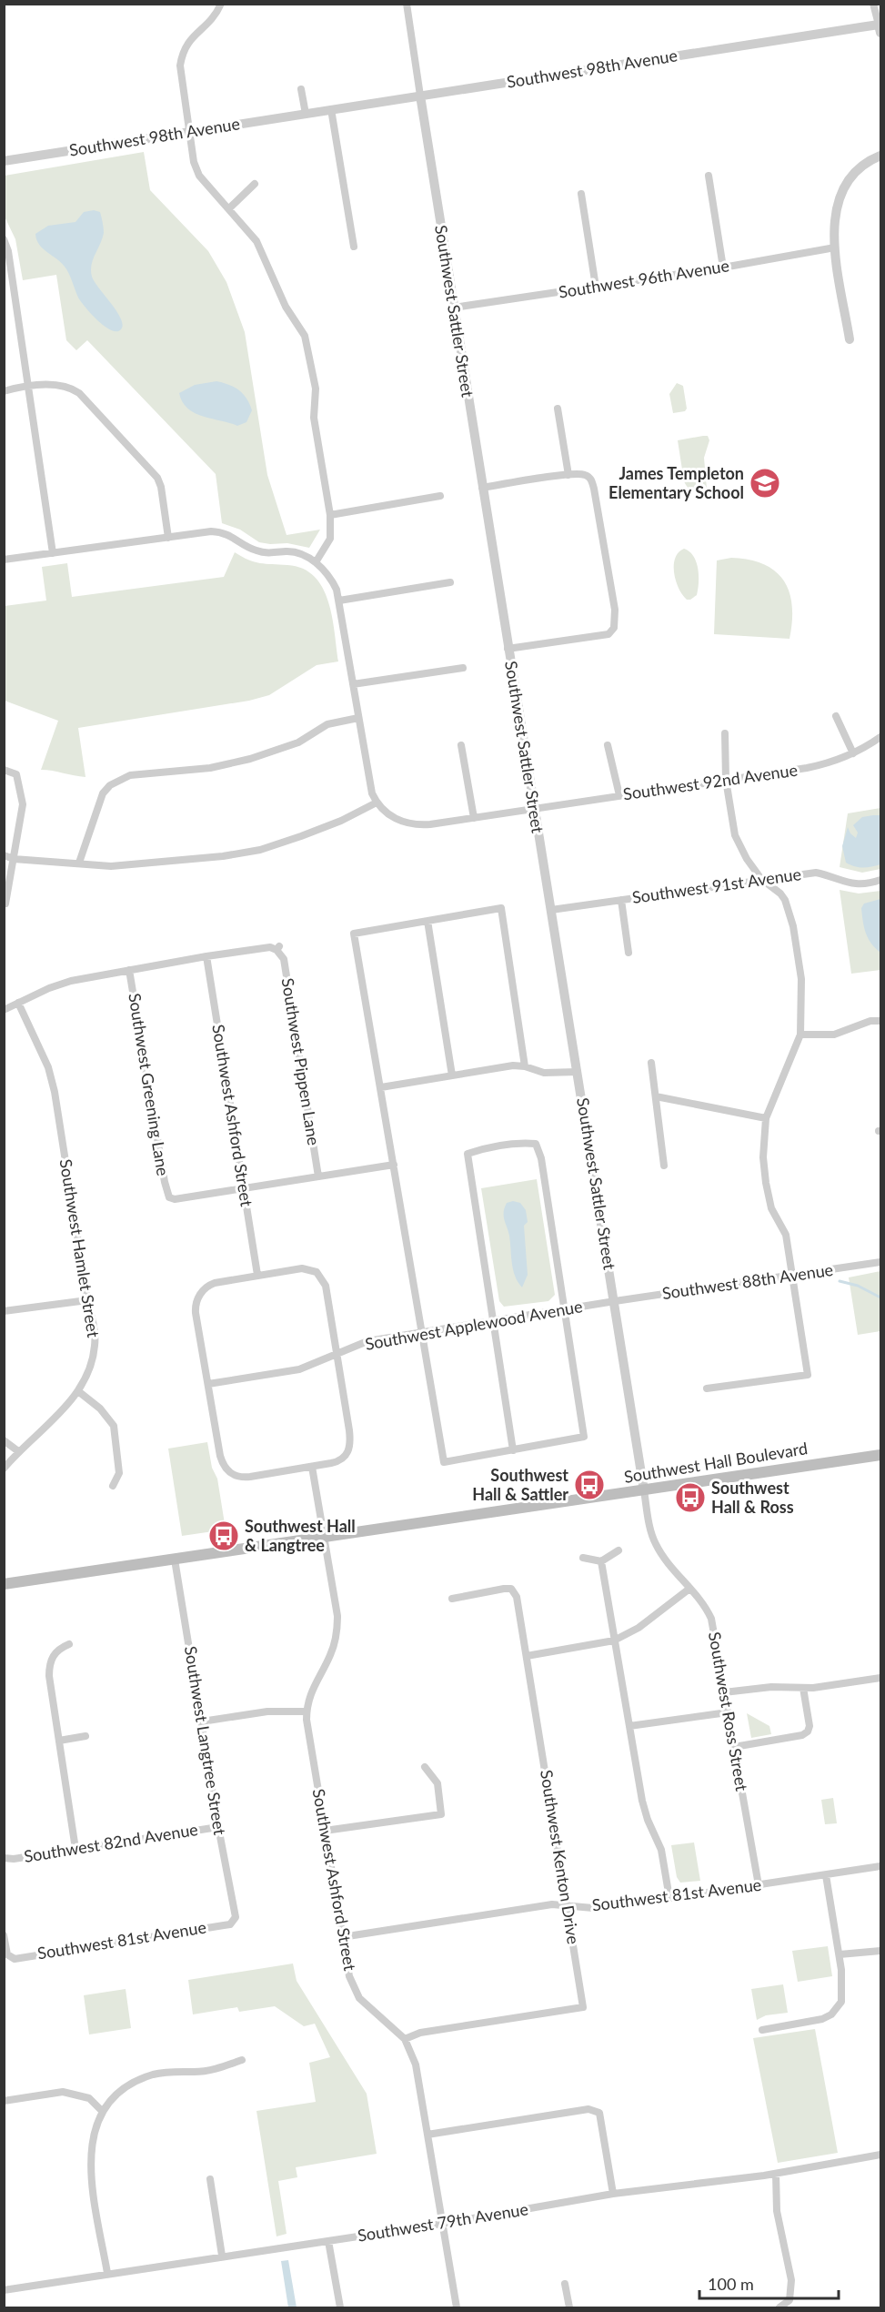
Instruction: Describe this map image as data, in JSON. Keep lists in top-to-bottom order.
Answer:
{
  "streets": {
    "main road": ["Southwest Hall Boulevard"],
    "street": [
      "Southwest 98th Avenue",
      "Southwest 96th Avenue",
      "Southwest Sattler Street",
      "Southwest 92nd Avenue",
      "Southwest 91st Avenue",
      "Southwest Pippen Lane",
      "Southwest Greening Lane",
      "Southwest Ashford Street",
      "Southwest Hamlet Street",
      "Southwest 88th Avenue",
      "Southwest Applewood Avenue",
      "Southwest Ross Street",
      "Southwest Langtree Street",
      "Southwest 82nd Avenue",
      "Southwest Kenton Drive",
      "Southwest 81st Avenue",
      "Southwest 79th Avenue"
    ]
  },
  "crossings": [
    ["Southwest 98th Avenue", "Southwest Sattler Street"],
    ["Southwest 96th Avenue", "Southwest Sattler Street"],
    ["Southwest Sattler Street", "Southwest 92nd Avenue"],
    ["Southwest Sattler Street", "Southwest 91st Avenue"],
    ["Southwest Sattler Street", "Southwest 88th Avenue"],
    ["Southwest Sattler Street", "Southwest Applewood Avenue"],
    ["Southwest Sattler Street", "Southwest Hall Boulevard"],
    ["Southwest Sattler Street", "Southwest Ross Street"],
    ["Southwest Pippen Lane", "Southwest Ashford Street"],
    ["Southwest Greening Lane", "Southwest Ashford Street"],
    ["Southwest Ashford Street", "Southwest Hall Boulevard"],
    ["Southwest Ashford Street", "Southwest Kenton Drive"],
    ["Southwest Ashford Street", "Southwest 81st Avenue"],
    ["Southwest Ashford Street", "Southwest 79th Avenue"],
    ["Southwest 88th Avenue", "Southwest Applewood Avenue"],
    ["Southwest Hall Boulevard", "Southwest Ross Street"],
    ["Southwest Hall Boulevard", "Southwest Langtree Street"],
    ["Southwest Ross Street", "Southwest 81st Avenue"],
    ["Southwest Langtree Street", "Southwest 82nd Avenue"],
    ["Southwest Langtree Street", "Southwest 81st Avenue"],
    ["Southwest Kenton Drive", "Southwest 81st Avenue"]
  ],
  "places": {
    "school or university": ["James Templeton Elementary School"],
    "bus stop": ["Southwest Hall & Sattler", "Southwest Hall & Ross", "Southwest Hall & Langtree"]
  },
  "scale_bar": "100 m"
}
